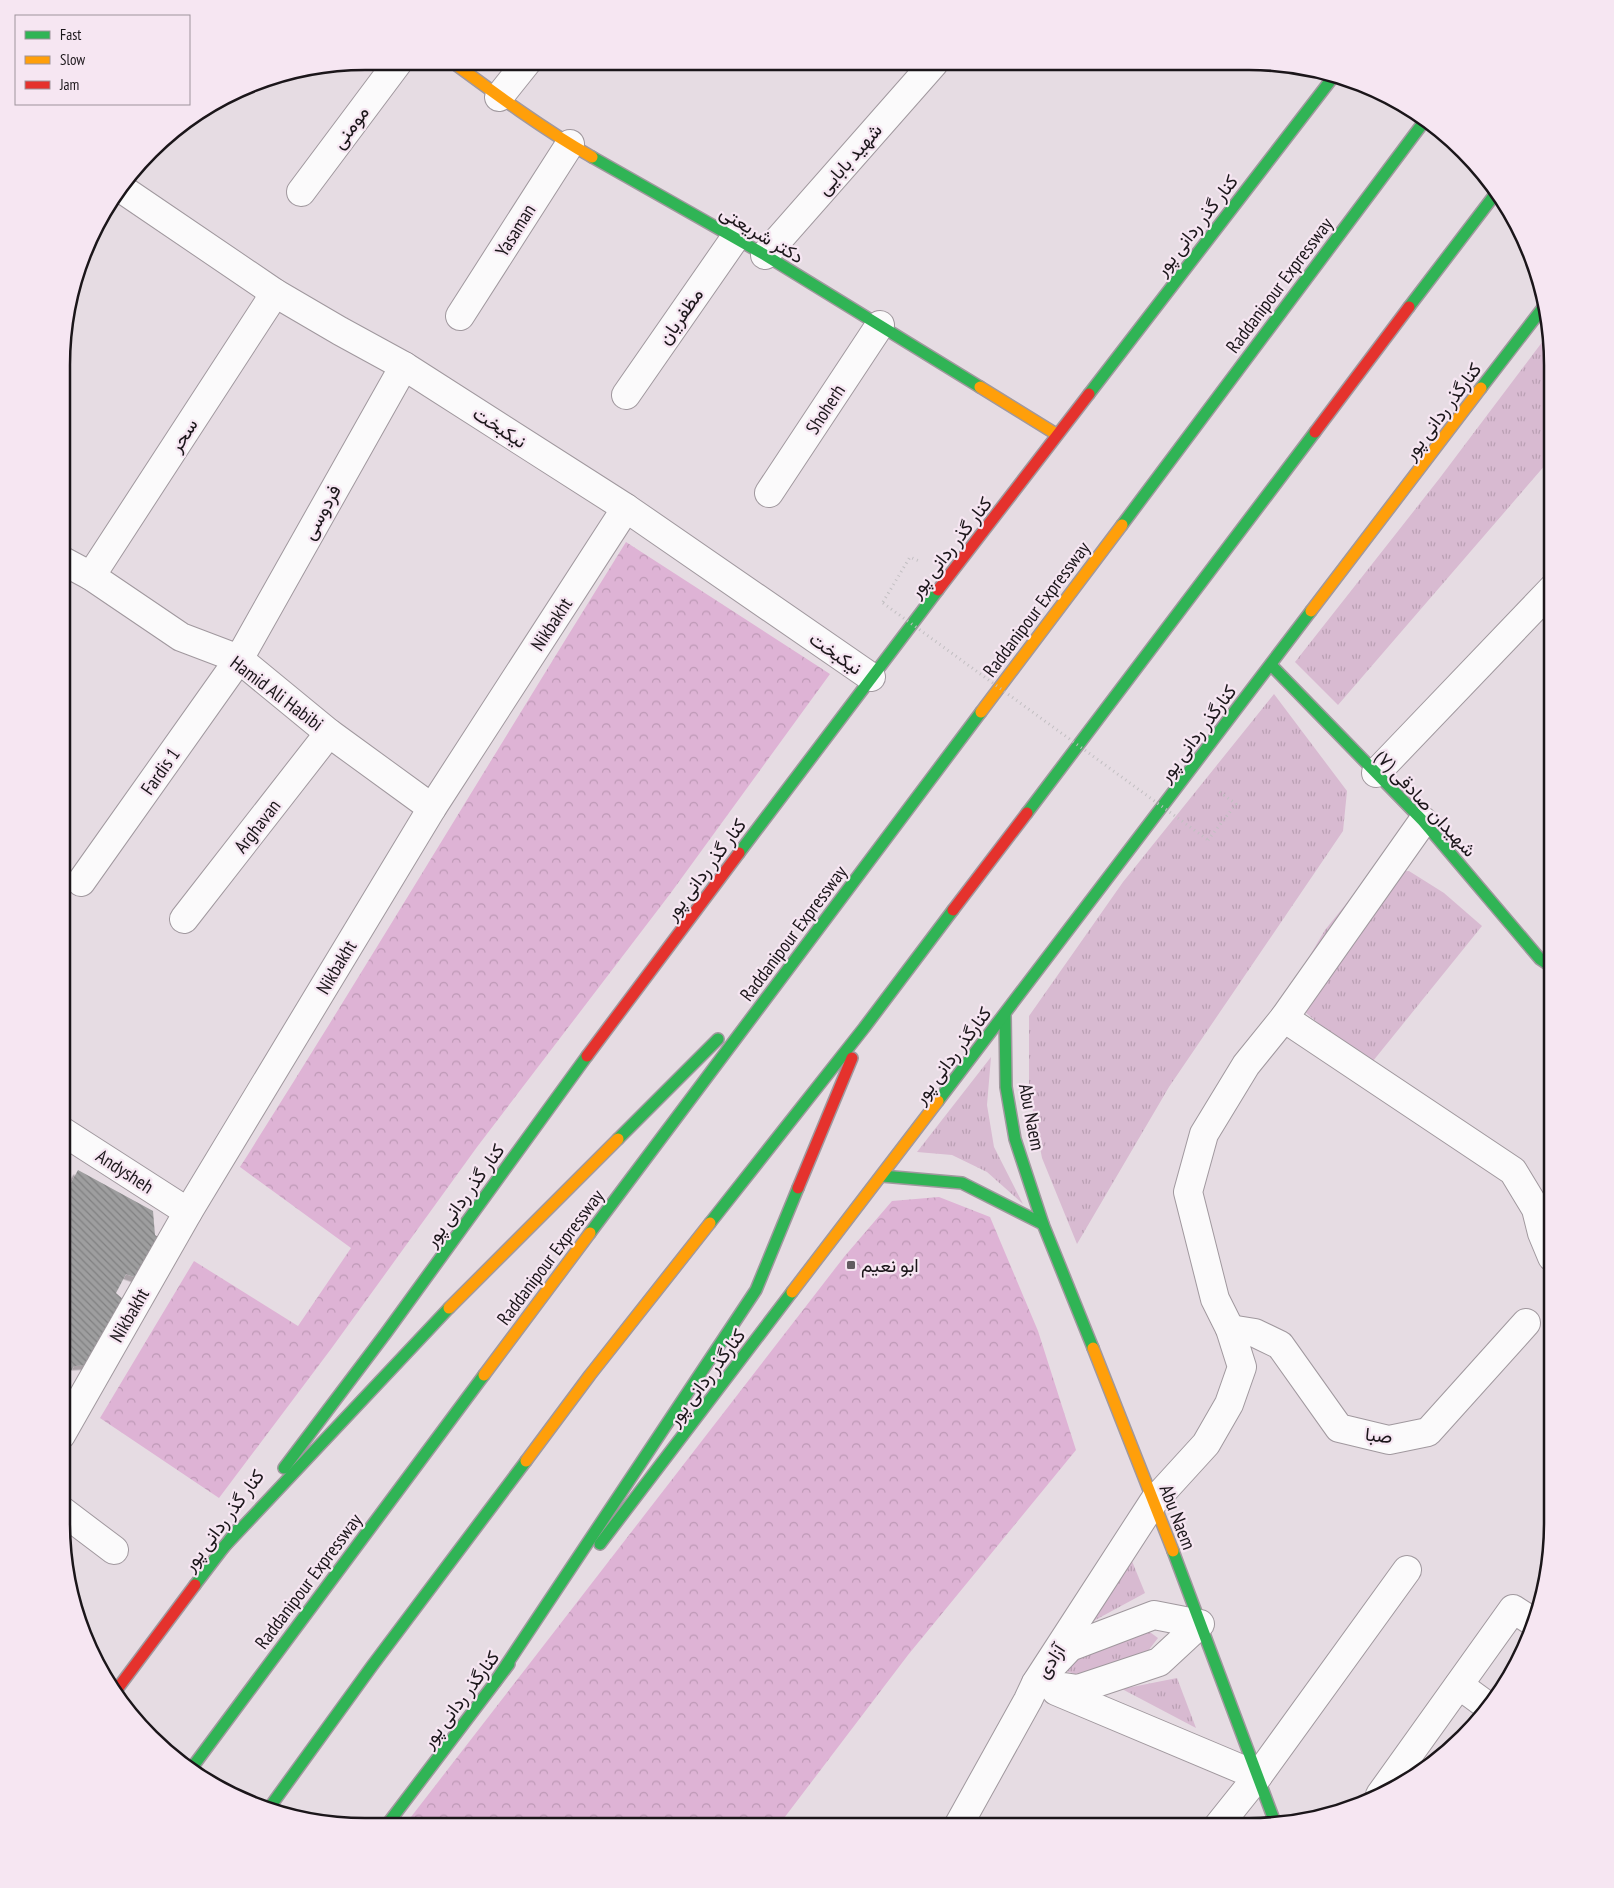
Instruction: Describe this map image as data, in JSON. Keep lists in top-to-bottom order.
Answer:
{
  "streets": {
    "main road": [
      "کنار گذر ردانی پور",
      "دکتر شریعتی",
      "Raddanipour Expressway",
      "کنارگذر ردانی پور",
      "شهیدان صادقی (۷)",
      "Abu Naem"
    ],
    "street": [
      "مومنی",
      "شهید بابایی",
      "Yasaman",
      "مظفریان",
      "Shoherh",
      "نیکبخت",
      "سحر",
      "فردوسی",
      "Nikbakht",
      "Hamid Ali Habibi",
      "Fardis 1",
      "Arghavan",
      "Andysheh",
      "صبا",
      "آزادی"
    ]
  },
  "crossings": [
    ["شهید بابایی", "دکتر شریعتی"],
    ["کنار گذر ردانی پور", "دکتر شریعتی"],
    ["کنار گذر ردانی پور", "نیکبخت"],
    ["Yasaman", "دکتر شریعتی"],
    ["دکتر شریعتی", "مظفریان"],
    ["دکتر شریعتی", "Shoherh"],
    ["کنارگذر ردانی پور", "شهیدان صادقی (۷)"],
    ["کنارگذر ردانی پور", "Abu Naem"],
    ["نیکبخت", "سحر"],
    ["نیکبخت", "فردوسی"],
    ["نیکبخت", "Nikbakht"],
    ["سحر", "Hamid Ali Habibi"],
    ["فردوسی", "Hamid Ali Habibi"],
    ["فردوسی", "Fardis 1"],
    ["Nikbakht", "Hamid Ali Habibi"],
    ["Nikbakht", "Andysheh"],
    ["Hamid Ali Habibi", "Fardis 1"],
    ["Hamid Ali Habibi", "Arghavan"],
    ["شهیدان صادقی (۷)", "آزادی"],
    ["Abu Naem", "آزادی"],
    ["صبا", "آزادی"]
  ],
  "places": {
    "transit": ["ابو نعیم"]
  },
  "legend": ["Fast", "Slow", "Jam"]
}
